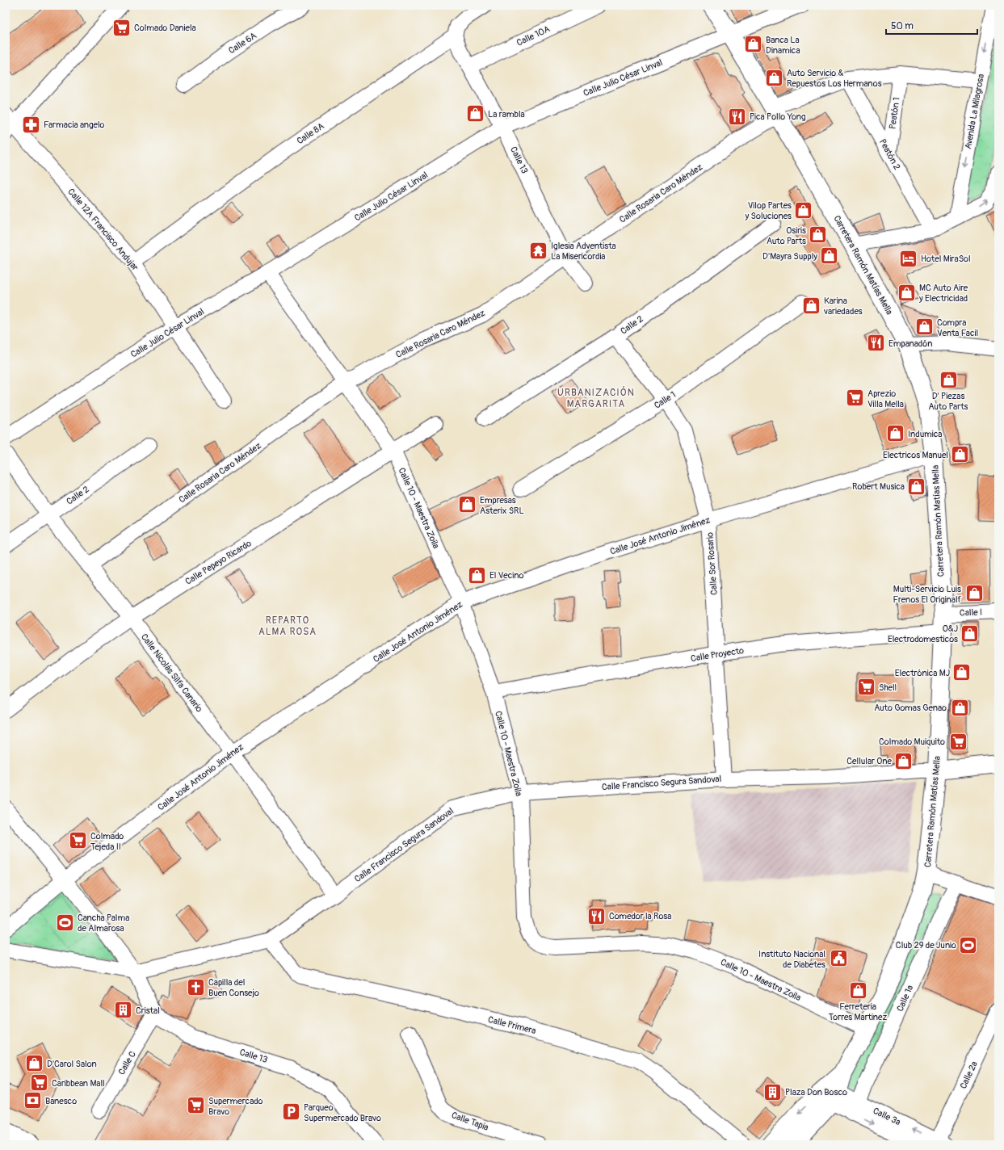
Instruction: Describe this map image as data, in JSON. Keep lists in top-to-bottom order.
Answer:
{
  "streets": {
    "main road": ["Carretera Ramón Matías Mella", "Calle Francisco Segura Sandoval"],
    "street": [
      "Calle 10A",
      "Calle 6A",
      "Calle Julio César Linval",
      "Avenida La Milagrosa",
      "Peatón 1",
      "Calle 8A",
      "Peatón 2",
      "Calle 13",
      "Calle Rosaria Caro Méndez",
      "Calle 12A Francisco Andujar",
      "Calle 2",
      "Calle 1",
      "Calle 10 - Maestra Zoila",
      "Calle José Antonio Jiménez",
      "Calle Pepeyo Ricardo",
      "Calle Sor Rosario",
      "Calle I",
      "Calle Proyecto",
      "Calle Nicolás Silfa Canario",
      "Calle 1a",
      "Calle Primera",
      "Calle C",
      "Calle 2a",
      "Calle 3a",
      "Calle Tapia"
    ]
  },
  "crossings": [
    ["Calle 10A", "Calle 13"],
    ["Calle Julio César Linval", "Calle 13"],
    ["Calle Julio César Linval", "Calle 12A Francisco Andujar"],
    ["Calle Julio César Linval", "Carretera Ramón Matías Mella"],
    ["Calle Julio César Linval", "Calle 10 - Maestra Zoila"],
    ["Avenida La Milagrosa", "Calle Rosaria Caro Méndez"],
    ["Peatón 1", "Peatón 2"],
    ["Peatón 1", "Calle Rosaria Caro Méndez"],
    ["Calle 8A", "Calle 13"],
    ["Calle 8A", "Calle 12A Francisco Andujar"],
    ["Peatón 2", "Calle Rosaria Caro Méndez"],
    ["Calle 13", "Calle Rosaria Caro Méndez"],
    ["Calle 13", "Calle C"],
    ["Calle Rosaria Caro Méndez", "Carretera Ramón Matías Mella"],
    ["Calle Rosaria Caro Méndez", "Calle 10 - Maestra Zoila"],
    ["Calle Rosaria Caro Méndez", "Calle Nicolás Silfa Canario"],
    ["Carretera Ramón Matías Mella", "Calle 10 - Maestra Zoila"],
    ["Carretera Ramón Matías Mella", "Calle José Antonio Jiménez"],
    ["Carretera Ramón Matías Mella", "Calle I"],
    ["Carretera Ramón Matías Mella", "Calle Proyecto"],
    ["Carretera Ramón Matías Mella", "Calle Francisco Segura Sandoval"],
    ["Carretera Ramón Matías Mella", "Calle 3a"],
    ["Calle 2", "Calle Sor Rosario"],
    ["Calle 2", "Calle Nicolás Silfa Canario"],
    ["Calle 1", "Calle Sor Rosario"],
    ["Calle 10 - Maestra Zoila", "Calle José Antonio Jiménez"],
    ["Calle 10 - Maestra Zoila", "Calle Pepeyo Ricardo"],
    ["Calle 10 - Maestra Zoila", "Calle Proyecto"],
    ["Calle 10 - Maestra Zoila", "Calle Francisco Segura Sandoval"],
    ["Calle José Antonio Jiménez", "Calle Sor Rosario"],
    ["Calle José Antonio Jiménez", "Calle Nicolás Silfa Canario"],
    ["Calle Pepeyo Ricardo", "Calle Nicolás Silfa Canario"],
    ["Calle Sor Rosario", "Calle Proyecto"],
    ["Calle Sor Rosario", "Calle Francisco Segura Sandoval"],
    ["Calle Nicolás Silfa Canario", "Calle Francisco Segura Sandoval"],
    ["Calle Francisco Segura Sandoval", "Calle Primera"],
    ["Calle 1a", "Calle 3a"],
    ["Calle 2a", "Calle 3a"]
  ],
  "one_way": ["Avenida La Milagrosa"],
  "districts": ["URBANIZACIÓN MARGARITA", "REPARTO ALMA ROSA"],
  "places": {
    "supermarket": [
      "Colmado Daniela",
      "Aprezio Villa Mella",
      "Shell",
      "Colmado Muiquito",
      "Colmado Tejeda II",
      "Caribbean Mall",
      "Supermercado Bravo"
    ],
    "shop": [
      "Banca La Dinamica",
      "Auto Servicio & Repuestos Los Hermanos",
      "La rambla",
      "Vilop Partes y Soluciones",
      "Osiris Auto Parts",
      "D'Mayra Supply",
      "MC Auto Aire y Electricidad",
      "Karina variedades",
      "Compra Venta Facil",
      "D' Piezas Auto Parts",
      "Indumica",
      "Electricos Manuel",
      "Robert Musica",
      "Empresas Asterix SRL",
      "El Vecino",
      "Multi-Servicio Luis Frenos El Originalf",
      "O&J Electrodomesticos",
      "Electrónica MJ",
      "Auto Gomas Genao",
      "Cellular One",
      "Ferreteria Torres Martinez",
      "D'Carol Salon"
    ],
    "restaurant": ["Pica Pollo Yong", "Empanadón", "Comedor la Rosa"],
    "pharmacy": ["Farmacia angelo"],
    "temple": ["Iglesia Adventista La Misericordia"],
    "hotel": ["Hotel MiraSol"],
    "sports": ["Cancha Palma de Almarosa", "Club 29 de Junio"],
    "public building": ["Instituto Nacional de Diabetes"],
    "church": ["Capilla del Buen Consejo"],
    "building": ["Cristal", "Plaza Don Bosco"],
    "bank": ["Banesco"],
    "parking": ["Parqueo Supermercado Bravo"]
  },
  "scale_bar": "50 m"
}
